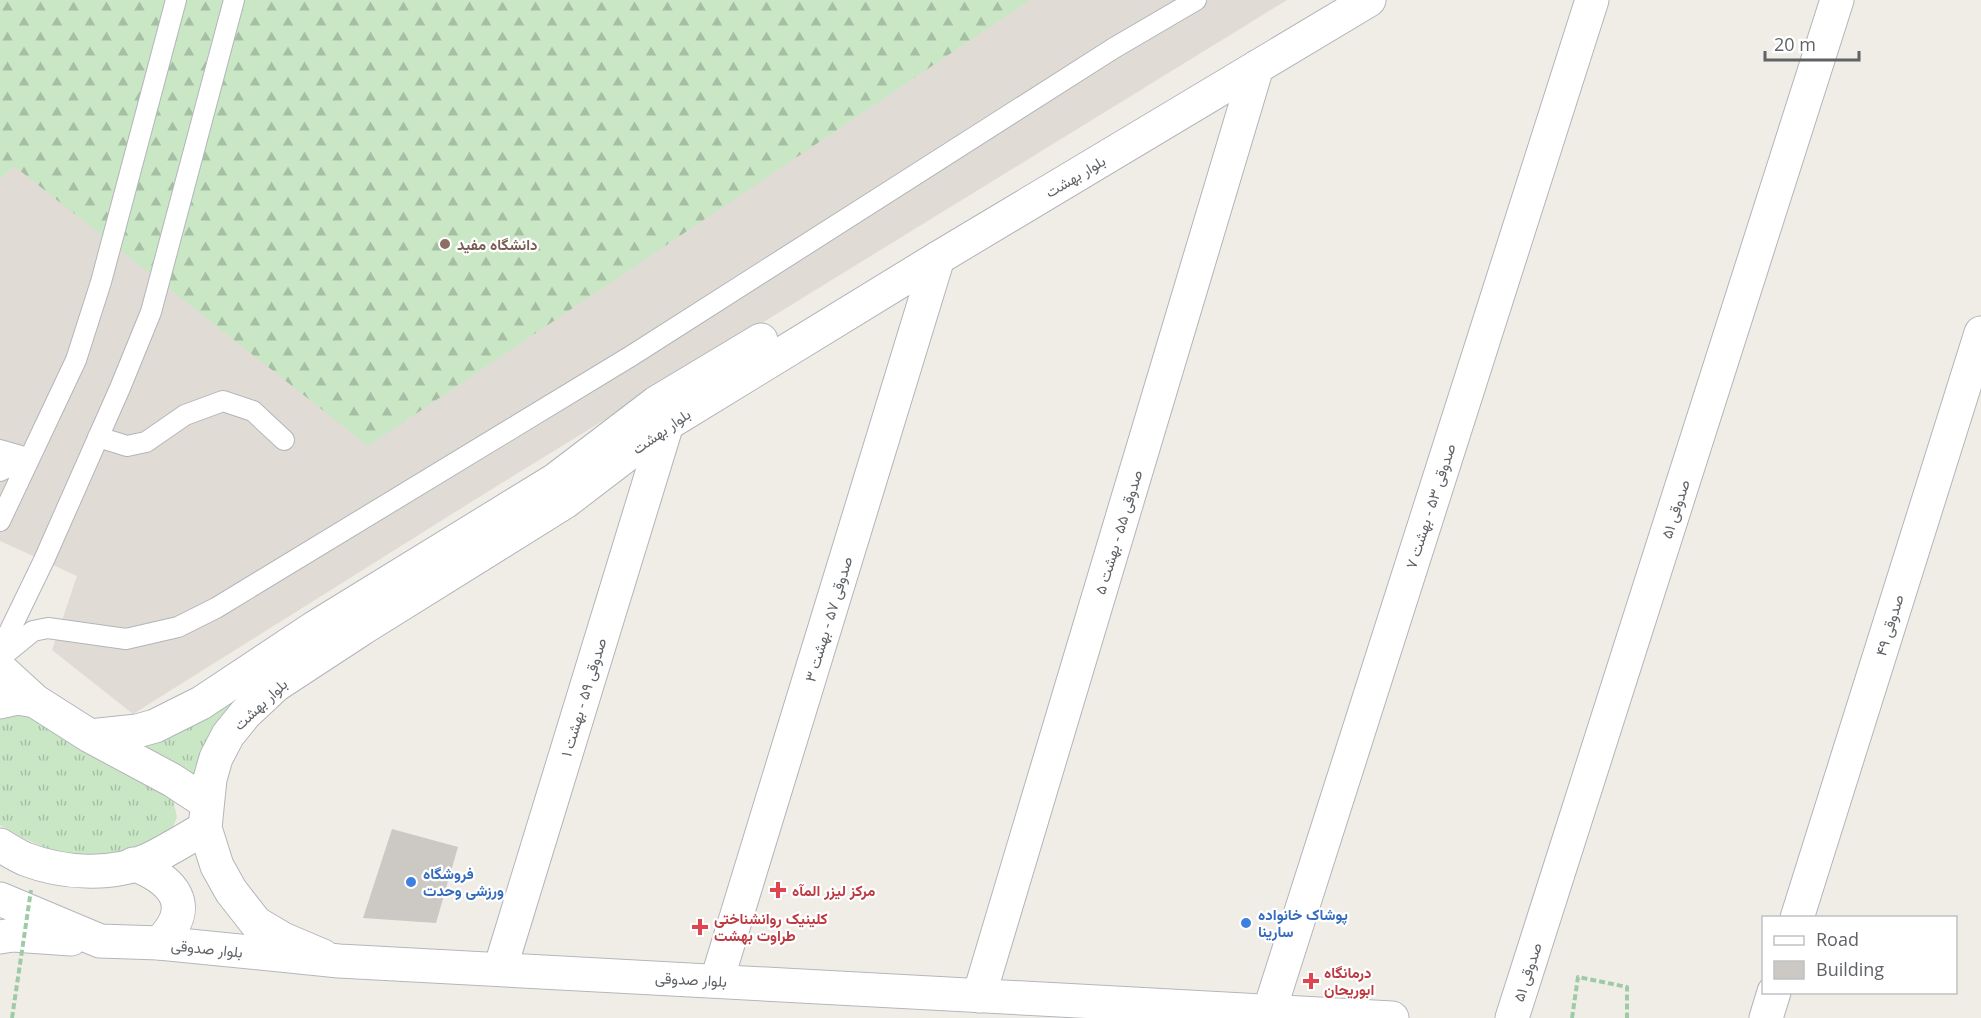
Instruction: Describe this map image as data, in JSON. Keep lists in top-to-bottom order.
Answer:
{
  "streets": {
    "street": [
      "بلوار بهشت",
      "صدوقی ۵۳ - بهشت ۷",
      "صدوقی ۵۱",
      "صدوقی ۵۵ - بهشت ۵",
      "صدوقی ۵۷ - بهشت ۳",
      "صدوقی ۴۹",
      "صدوقی ۵۹ - بهشت ۱",
      "بلوار صدوقی"
    ]
  },
  "crossings": [
    ["بلوار بهشت", "صدوقی ۵۵ - بهشت ۵"],
    ["بلوار بهشت", "صدوقی ۵۷ - بهشت ۳"],
    ["بلوار بهشت", "صدوقی ۵۹ - بهشت ۱"],
    ["بلوار بهشت", "بلوار صدوقی"],
    ["صدوقی ۵۳ - بهشت ۷", "بلوار صدوقی"],
    ["صدوقی ۵۵ - بهشت ۵", "بلوار صدوقی"],
    ["صدوقی ۵۷ - بهشت ۳", "بلوار صدوقی"],
    ["صدوقی ۵۹ - بهشت ۱", "بلوار صدوقی"]
  ],
  "places": {
    "other": ["دانشگاه مفید", "فروشگاه ورزشی وحدت", "پوشاک خانواده سارینا"],
    "health": ["مرکز لیزر المآه", "کلینیک روانشناختی طراوت بهشت", "درمانگاه ابوریحان"]
  },
  "legend": ["Road", "Building"],
  "scale_bar": "20 m"
}
